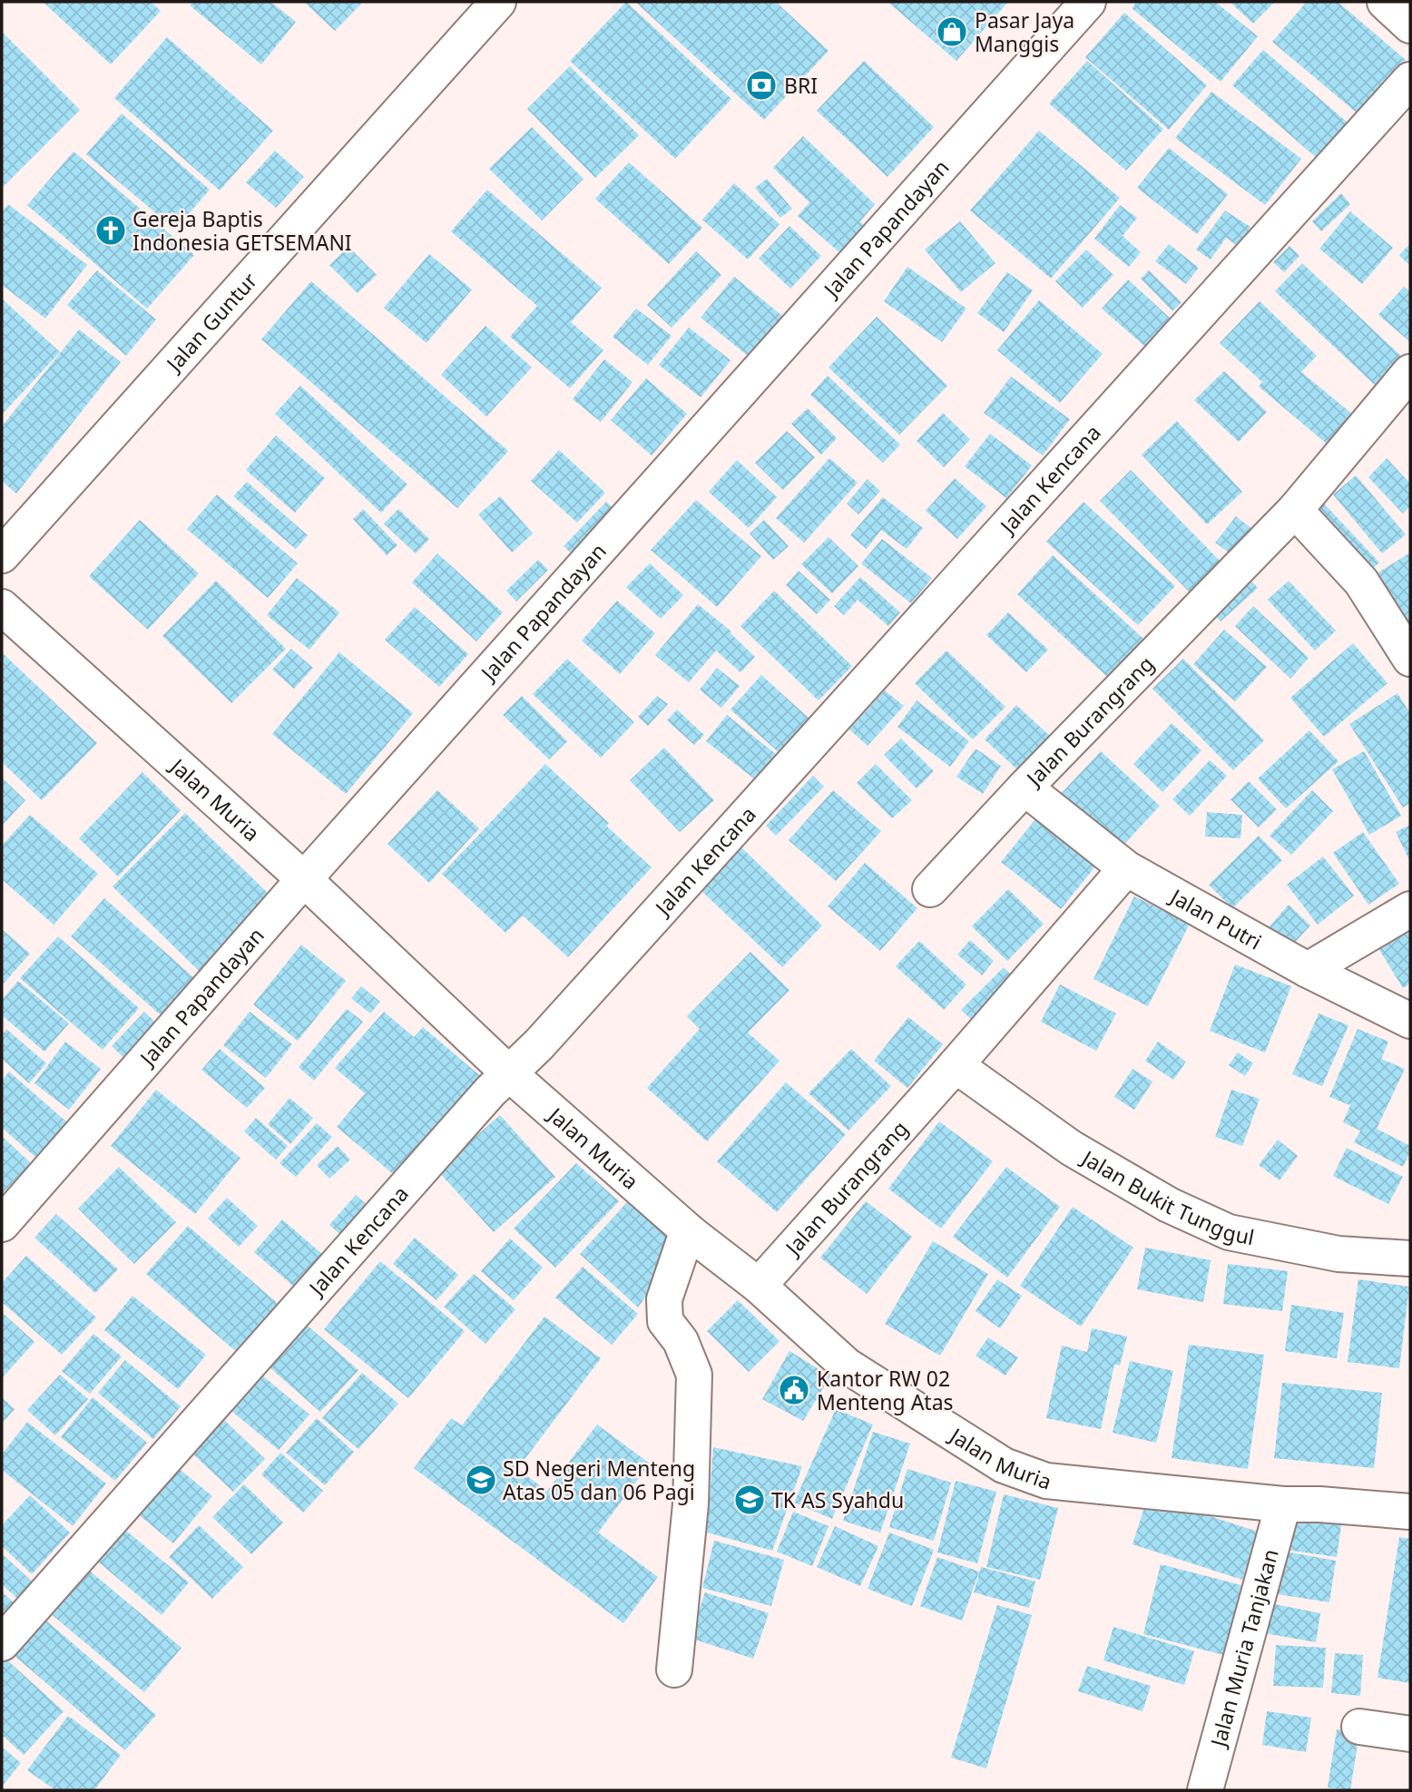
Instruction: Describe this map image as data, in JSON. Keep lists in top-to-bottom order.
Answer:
{
  "streets": {
    "street": [
      "Jalan Papandayan",
      "Jalan Guntur",
      "Jalan Kencana",
      "Jalan Burangrang",
      "Jalan Muria",
      "Jalan Putri",
      "Jalan Bukit Tunggul",
      "Jalan Muria Tanjakan"
    ]
  },
  "crossings": [
    ["Jalan Papandayan", "Jalan Muria"],
    ["Jalan Kencana", "Jalan Muria"],
    ["Jalan Burangrang", "Jalan Muria"],
    ["Jalan Burangrang", "Jalan Putri"],
    ["Jalan Burangrang", "Jalan Bukit Tunggul"],
    ["Jalan Muria", "Jalan Muria Tanjakan"]
  ],
  "places": {
    "shop": ["Pasar Jaya Manggis"],
    "bank": ["BRI"],
    "church": ["Gereja Baptis Indonesia GETSEMANI"],
    "public building": ["Kantor RW 02 Menteng Atas"],
    "school or university": ["SD Negeri Menteng Atas 05 dan 06 Pagi", "TK AS Syahdu"]
  }
}
